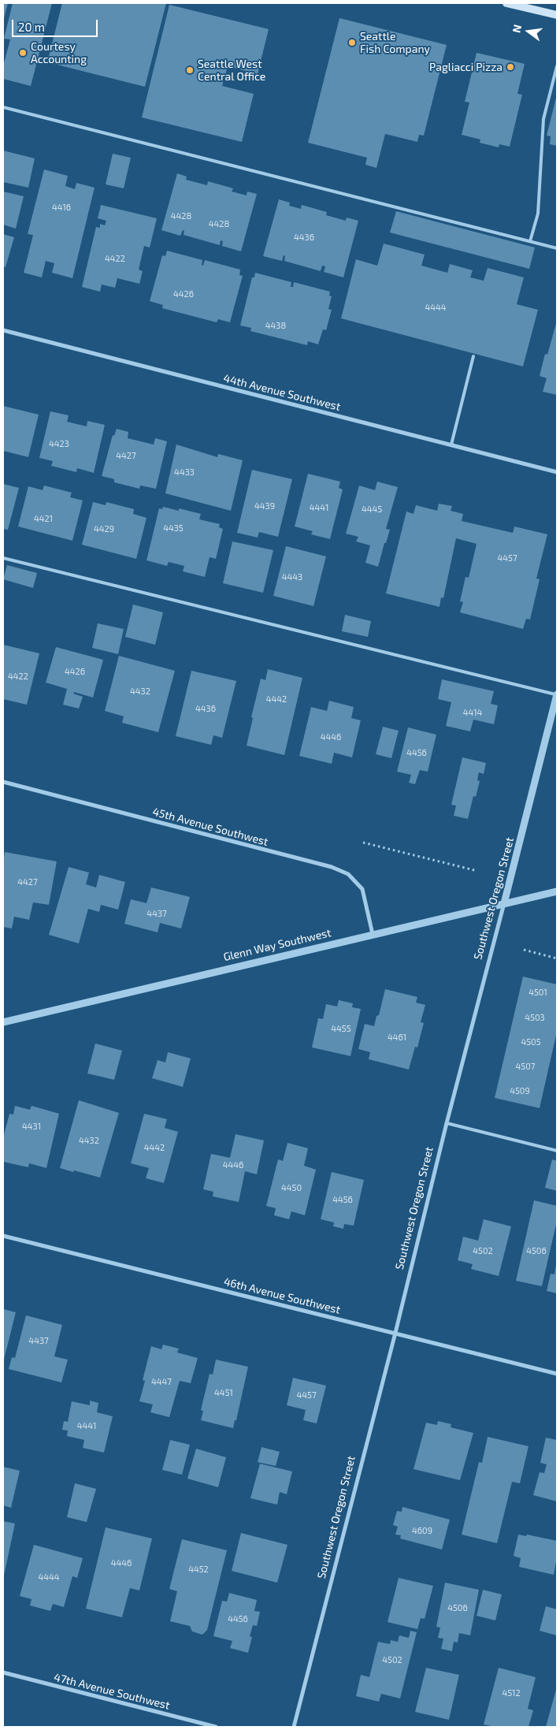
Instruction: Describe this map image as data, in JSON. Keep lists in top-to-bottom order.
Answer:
{
  "streets": {
    "street": [
      "44th Avenue Southwest",
      "45th Avenue Southwest",
      "Southwest Oregon Street",
      "Glenn Way Southwest",
      "46th Avenue Southwest",
      "47th Avenue Southwest"
    ]
  },
  "crossings": [
    ["45th Avenue Southwest", "Glenn Way Southwest"],
    ["Southwest Oregon Street", "Glenn Way Southwest"],
    ["Southwest Oregon Street", "46th Avenue Southwest"]
  ],
  "places": [
    "Seattle Fish Company",
    "Courtesy Accounting",
    "Pagliacci Pizza",
    "Seattle West Central Office"
  ],
  "house_numbers": [
    "4416",
    "4428",
    "4428",
    "4436",
    "4422",
    "4426",
    "4444",
    "4438",
    "4423",
    "4427",
    "4433",
    "4439",
    "4441",
    "4445",
    "4421",
    "4435",
    "4429",
    "4457",
    "4443",
    "4426",
    "4422",
    "4432",
    "4442",
    "4436",
    "4414",
    "4446",
    "4456",
    "4427",
    "4437",
    "4501",
    "4503",
    "4455",
    "4461",
    "4505",
    "4507",
    "4509",
    "4431",
    "4432",
    "4442",
    "4446",
    "4450",
    "4456",
    "4502",
    "4506",
    "4437",
    "4447",
    "4451",
    "4457",
    "4441",
    "4609",
    "4446",
    "4452",
    "4444",
    "4506",
    "4456",
    "4502",
    "4512"
  ],
  "scale_bar": "20 m",
  "north": "left"
}
